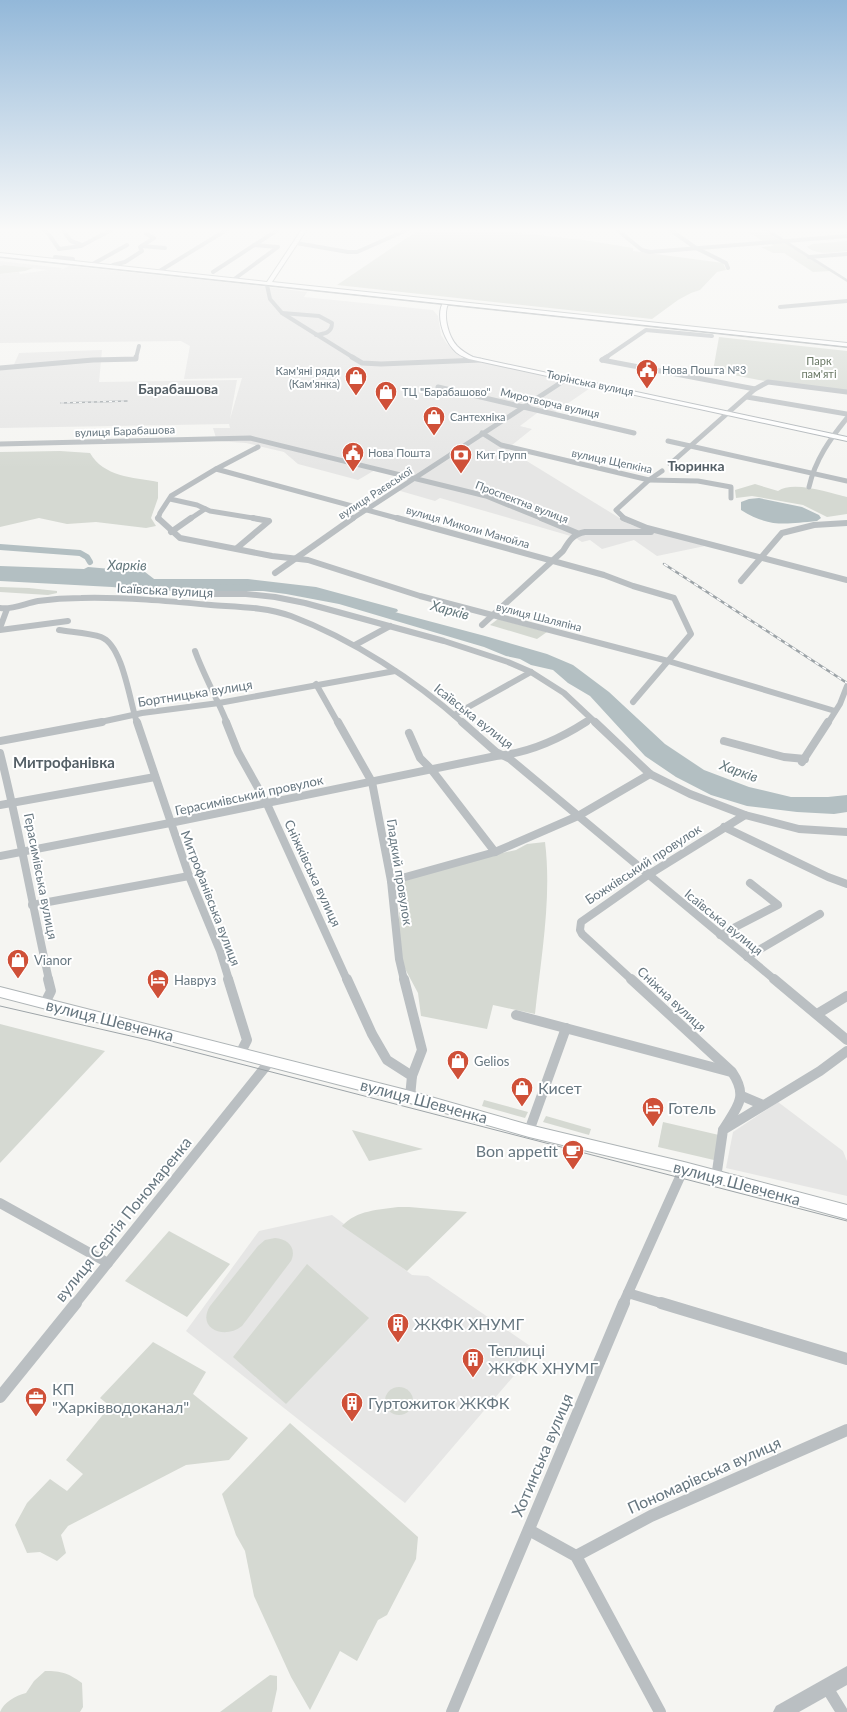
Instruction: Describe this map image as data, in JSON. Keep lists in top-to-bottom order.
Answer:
{
  "streets": {
    "main road": ["Тюрінська вулиця", "вулиця Шевченка"],
    "street": [
      "Миротворча вулиця",
      "вулиця Барабашова",
      "вулиця Щепкіна",
      "вулиця Раєвської",
      "Проспектна вулиця",
      "вулиця Миколи Манойла",
      "Ісаївська вулиця",
      "вулиця Шаляпіна",
      "Бортницька вулиця",
      "Герасимівський провулок",
      "Божківський провулок",
      "Гладкий провулок",
      "Сніжківська вулиця",
      "Герасимівська вулиця",
      "Митрофанівська вулиця",
      "Сніжна вулиця",
      "вулиця Сергія Пономаренка",
      "Хотинська вулиця",
      "Пономарівська вулиця"
    ]
  },
  "crossings": [
    ["Тюрінська вулиця", "вулиця Раєвської"],
    ["Миротворча вулиця", "вулиця Раєвської"],
    ["вулиця Барабашова", "Проспектна вулиця"],
    ["вулиця Щепкіна", "вулиця Раєвської"],
    ["вулиця Раєвської", "Проспектна вулиця"],
    ["вулиця Раєвської", "вулиця Миколи Манойла"],
    ["вулиця Раєвської", "вулиця Шаляпіна"],
    ["вулиця Миколи Манойла", "вулиця Шаляпіна"],
    ["Ісаївська вулиця", "Бортницька вулиця"],
    ["Ісаївська вулиця", "Герасимівський провулок"],
    ["Ісаївська вулиця", "Божківський провулок"],
    ["Бортницька вулиця", "Гладкий провулок"],
    ["Бортницька вулиця", "Сніжківська вулиця"],
    ["Бортницька вулиця", "Митрофанівська вулиця"],
    ["Герасимівський провулок", "Гладкий провулок"],
    ["Герасимівський провулок", "Сніжківська вулиця"],
    ["Герасимівський провулок", "Герасимівська вулиця"],
    ["Герасимівський провулок", "Митрофанівська вулиця"],
    ["Божківський провулок", "Сніжна вулиця"],
    ["Гладкий провулок", "Сніжківська вулиця"],
    ["Герасимівська вулиця", "вулиця Шевченка"],
    ["Митрофанівська вулиця", "вулиця Шевченка"],
    ["вулиця Шевченка", "вулиця Сергія Пономаренка"],
    ["вулиця Шевченка", "Хотинська вулиця"]
  ],
  "districts": ["Барабашова", "Тюринка", "Митрофанівка"],
  "water": ["Харків"],
  "parks": ["Парк пам'яті"],
  "places": {
    "public building": ["Нова Пошта №3", "Нова Пошта"],
    "shop": [
      "Кам'яні ряди (Кам'янка)",
      "ТЦ \"Барабашово\"",
      "Сантехніка",
      "Vianor",
      "Gelios",
      "Кисет"
    ],
    "bank": ["Кит Групп"],
    "hotel": ["Навруз", "Готель"],
    "cafe": ["Bon appetit"],
    "building": ["ЖКФК ХНУМГ", "Теплиці ЖКФК ХНУМГ", "Гуртожиток ЖКФК"],
    "office": ["КП \"Харківводоканал\""]
  }
}
